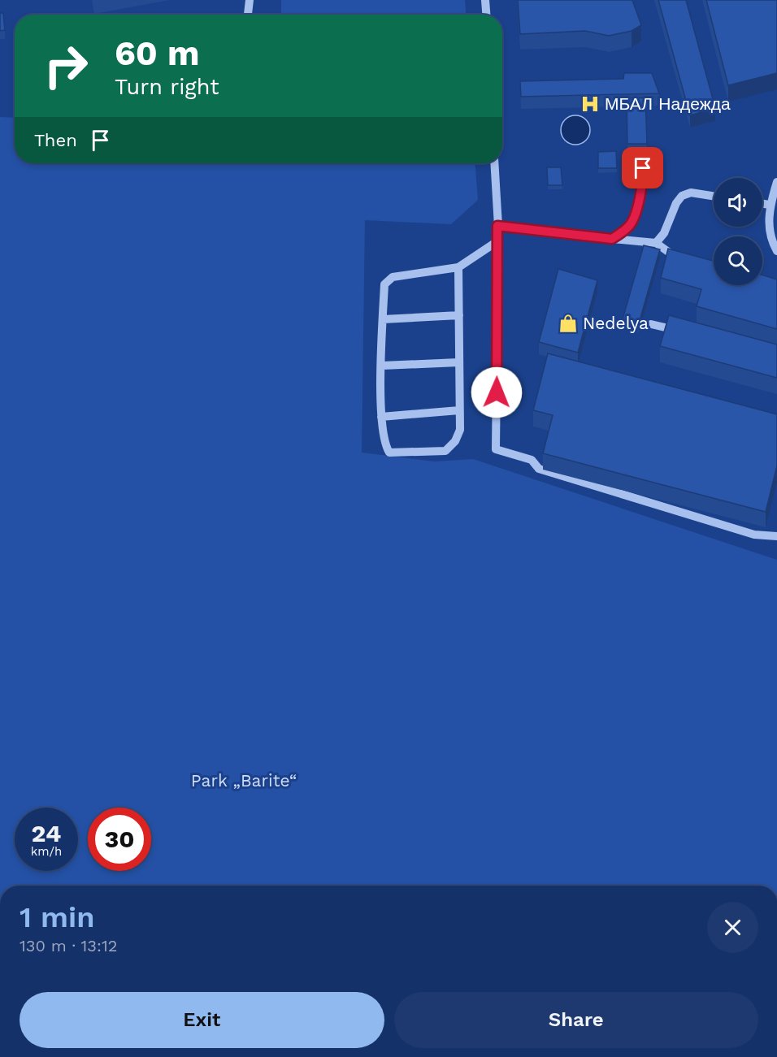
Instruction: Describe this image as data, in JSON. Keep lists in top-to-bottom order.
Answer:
{
  "parks": ["Park „Barite“"],
  "places": {
    "hospital": ["МБАЛ Надежда"],
    "shop": ["Nedelya"]
  },
  "page": {
    "turn": ["60 m", "Turn right"],
    "then": "Then",
    "speed": "24 km/h",
    "limit": "30",
    "heading": ["1 min", "130 m · 13:12"],
    "buttons": ["Exit", "Share"]
  }
}
